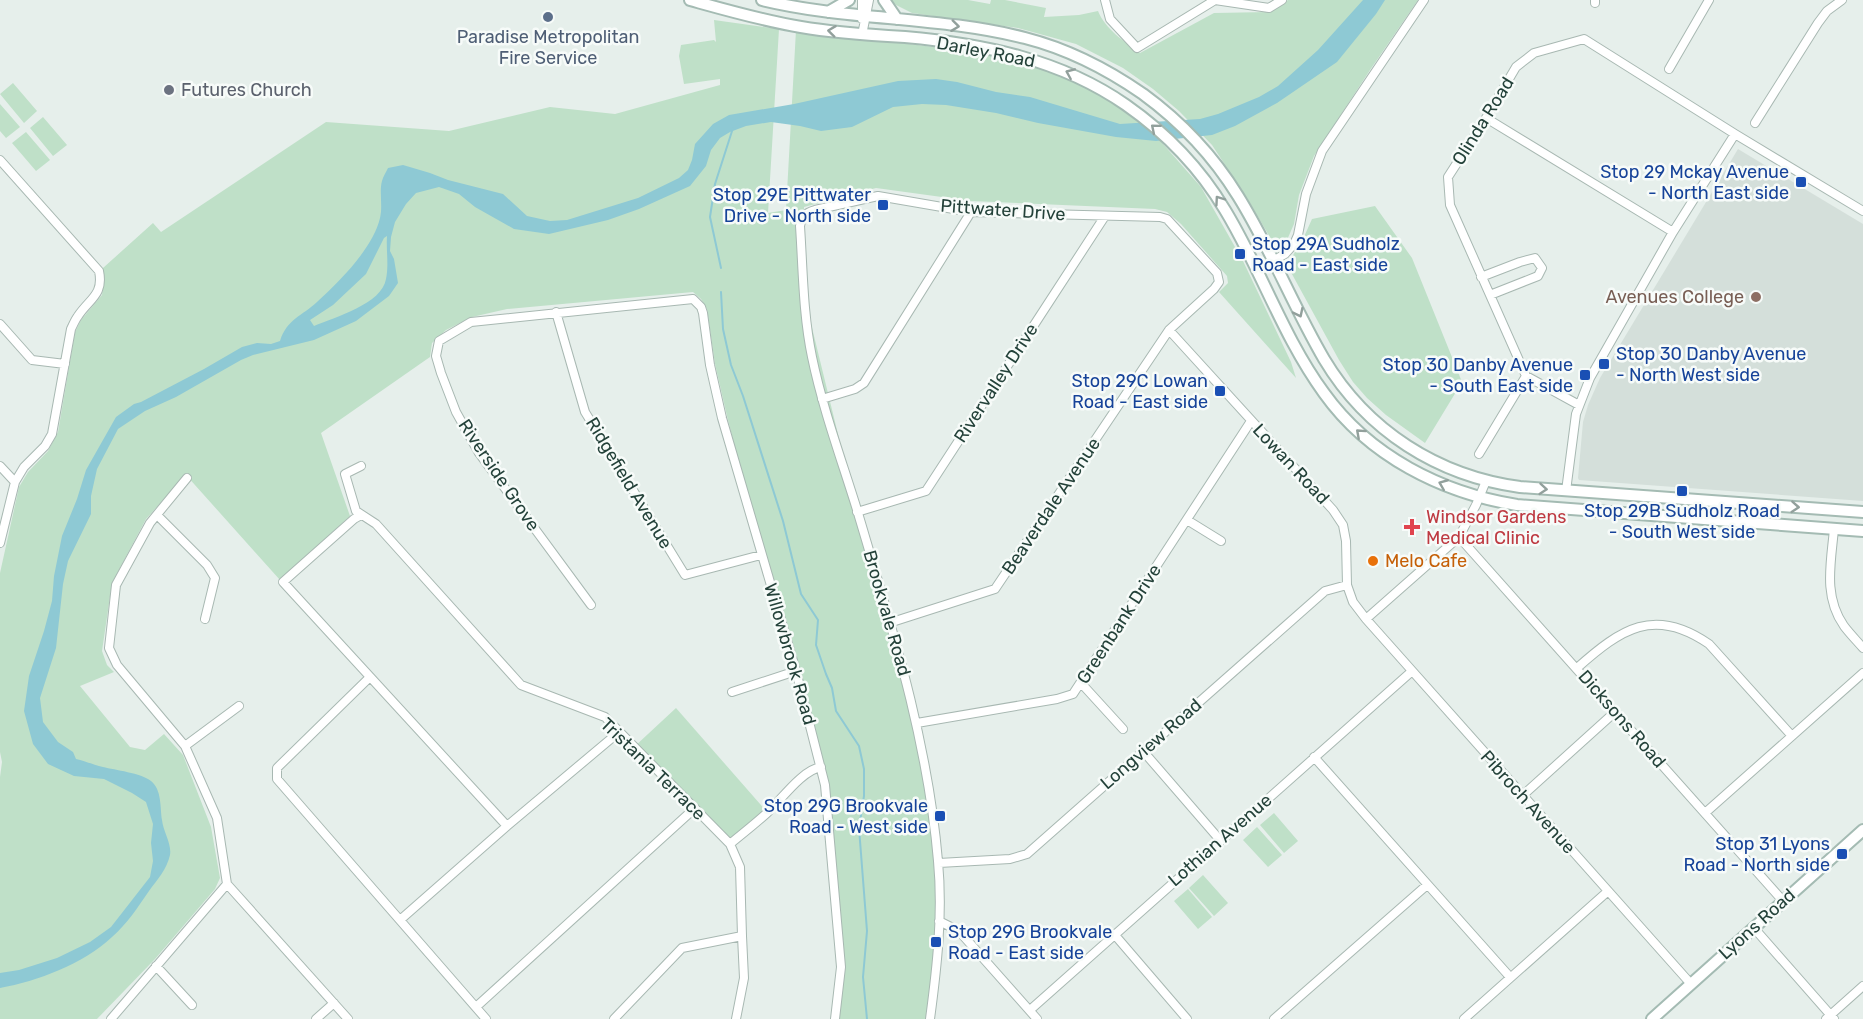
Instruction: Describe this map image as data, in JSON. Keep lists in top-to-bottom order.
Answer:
{
  "streets": {
    "main road": ["Darley Road", "Lyons Road"],
    "street": [
      "Olinda Road",
      "Pittwater Drive",
      "Rivervalley Drive",
      "Lowan Road",
      "Riverside Grove",
      "Ridgefield Avenue",
      "Beaverdale Avenue",
      "Brookvale Road",
      "Greenbank Drive",
      "Willowbrook Road",
      "Dicksons Road",
      "Longview Road",
      "Tristania Terrace",
      "Pibroch Avenue",
      "Lothian Avenue"
    ]
  },
  "crossings": [
    ["Pittwater Drive", "Rivervalley Drive"],
    ["Pittwater Drive", "Beaverdale Avenue"],
    ["Pittwater Drive", "Brookvale Road"],
    ["Rivervalley Drive", "Brookvale Road"],
    ["Lowan Road", "Beaverdale Avenue"],
    ["Lowan Road", "Greenbank Drive"],
    ["Lowan Road", "Longview Road"],
    ["Lowan Road", "Pibroch Avenue"],
    ["Riverside Grove", "Ridgefield Avenue"],
    ["Riverside Grove", "Willowbrook Road"],
    ["Ridgefield Avenue", "Willowbrook Road"],
    ["Beaverdale Avenue", "Brookvale Road"],
    ["Brookvale Road", "Greenbank Drive"],
    ["Brookvale Road", "Longview Road"],
    ["Dicksons Road", "Lyons Road"],
    ["Pibroch Avenue", "Lothian Avenue"],
    ["Pibroch Avenue", "Lyons Road"]
  ],
  "places": {
    "other": [
      "Paradise Metropolitan Fire Service",
      "Futures Church",
      "Avenues College",
      "Melo Cafe"
    ],
    "transit": [
      "Stop 29 Mckay Avenue - North East side",
      "Stop 29E Pittwater Drive - North side",
      "Stop 29A Sudholz Road - East side",
      "Stop 30 Danby Avenue - North West side",
      "Stop 30 Danby Avenue - South East side",
      "Stop 29C Lowan Road - East side",
      "Stop 29B Sudholz Road - South West side",
      "Stop 29G Brookvale Road - West side",
      "Stop 31 Lyons Road - North side",
      "Stop 29G Brookvale Road - East side"
    ],
    "health": ["Windsor Gardens Medical Clinic"]
  }
}
